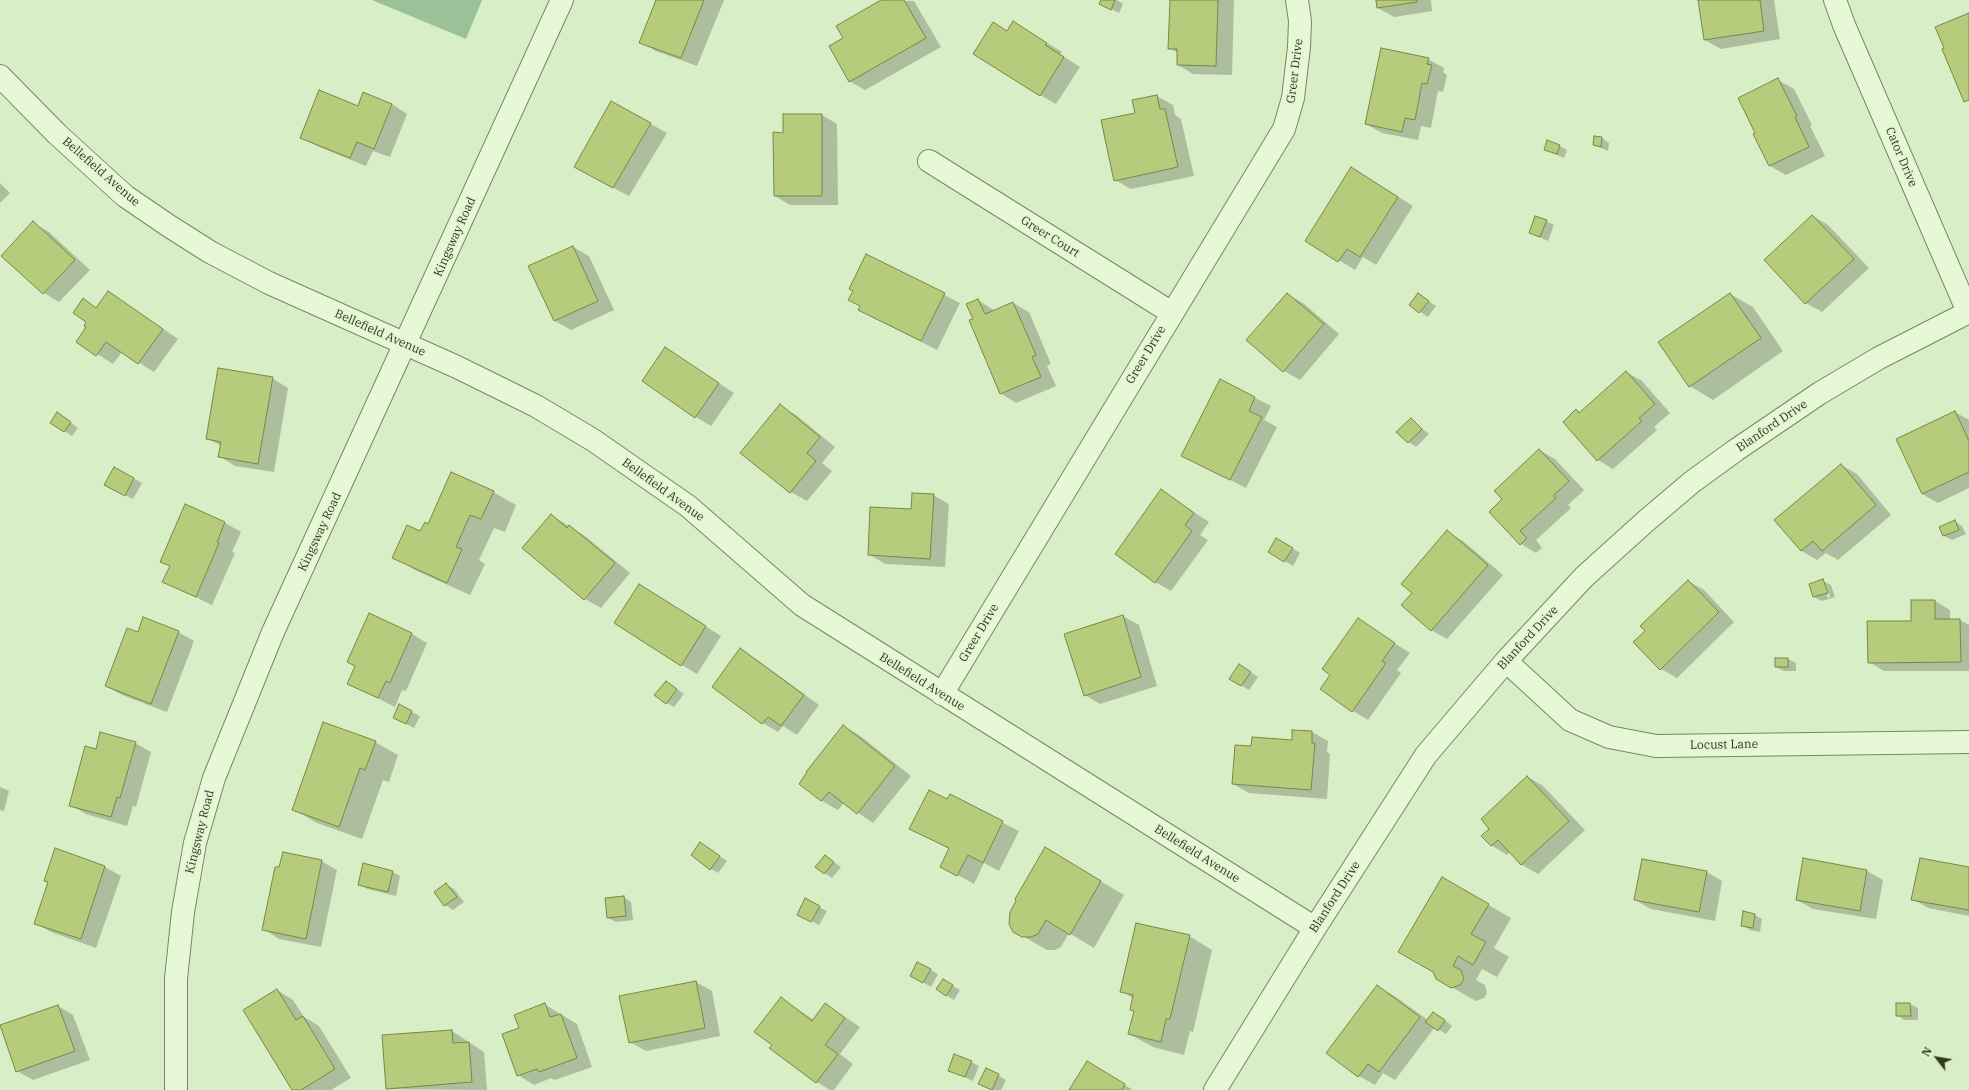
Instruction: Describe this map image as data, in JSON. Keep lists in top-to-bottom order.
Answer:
{
  "streets": {
    "street": [
      "Greer Drive",
      "Cator Drive",
      "Bellefield Avenue",
      "Kingsway Road",
      "Greer Court",
      "Blanford Drive",
      "Locust Lane"
    ]
  },
  "crossings": [
    ["Greer Drive", "Bellefield Avenue"],
    ["Greer Drive", "Greer Court"],
    ["Cator Drive", "Blanford Drive"],
    ["Bellefield Avenue", "Kingsway Road"],
    ["Bellefield Avenue", "Blanford Drive"],
    ["Blanford Drive", "Locust Lane"]
  ],
  "north": "top left"
}
